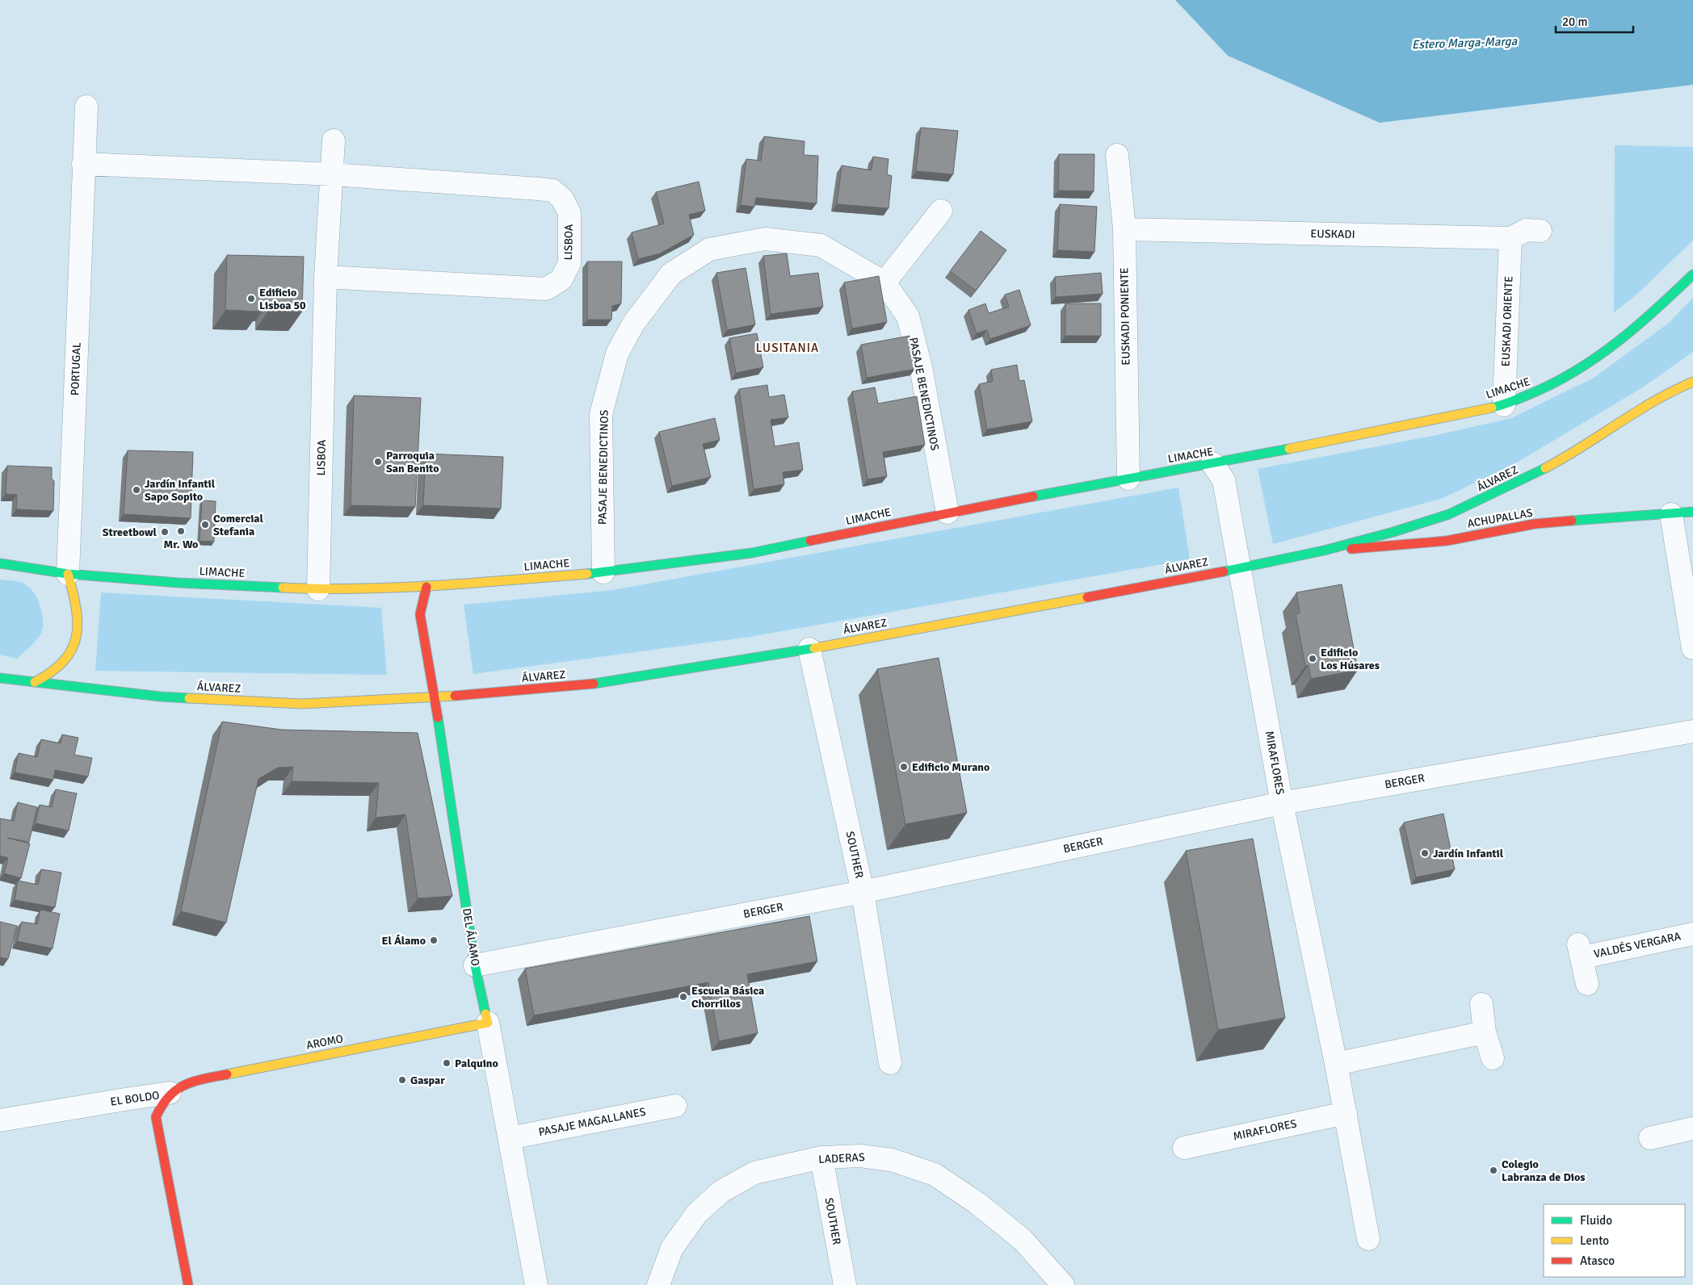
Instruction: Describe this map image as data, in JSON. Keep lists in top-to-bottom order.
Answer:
{
  "streets": {
    "main road": [
      "LIMACHE",
      "ÁLVAREZ",
      "ACHUPALLAS",
      "DEL ÁLAMO",
      "AROMO",
      "EL BOLDO"
    ],
    "street": [
      "EUSKADI",
      "LISBOA",
      "EUSKADI PONIENTE",
      "EUSKADI ORIENTE",
      "PORTUGAL",
      "PASAJE BENEDICTINOS",
      "MIRAFLORES",
      "BERGER",
      "SOUTHER",
      "VALDÉS VERGARA",
      "PASAJE MAGALLANES",
      "LADERAS"
    ]
  },
  "crossings": [
    ["EUSKADI", "EUSKADI PONIENTE"],
    ["EUSKADI", "EUSKADI ORIENTE"],
    ["LISBOA", "LIMACHE"],
    ["EUSKADI PONIENTE", "LIMACHE"],
    ["EUSKADI ORIENTE", "LIMACHE"],
    ["PORTUGAL", "LIMACHE"],
    ["LIMACHE", "PASAJE BENEDICTINOS"],
    ["LIMACHE", "MIRAFLORES"],
    ["LIMACHE", "DEL ÁLAMO"],
    ["ÁLVAREZ", "ACHUPALLAS"],
    ["ÁLVAREZ", "MIRAFLORES"],
    ["ÁLVAREZ", "SOUTHER"],
    ["ÁLVAREZ", "DEL ÁLAMO"],
    ["MIRAFLORES", "BERGER"],
    ["BERGER", "SOUTHER"],
    ["BERGER", "DEL ÁLAMO"],
    ["SOUTHER", "LADERAS"],
    ["DEL ÁLAMO", "AROMO"],
    ["DEL ÁLAMO", "PASAJE MAGALLANES"],
    ["AROMO", "EL BOLDO"]
  ],
  "districts": ["LUSITANIA"],
  "water": ["Estero Marga-Marga"],
  "places": [
    "Edificio Lisboa 50",
    "Parroquia San Benito",
    "Jardín Infantil Sapo Sopito",
    "Comercial Stefania",
    "Mr. Wo",
    "Streetbowl",
    "Edificio Los Húsares",
    "Edificio Murano",
    "Jardín Infantil",
    "El Álamo",
    "Escuela Básica Chorrillos",
    "Palquino",
    "Gaspar",
    "Colegio Labranza de Dios"
  ],
  "legend": ["Fluido", "Lento", "Atasco"],
  "scale_bar": "20 m"
}
